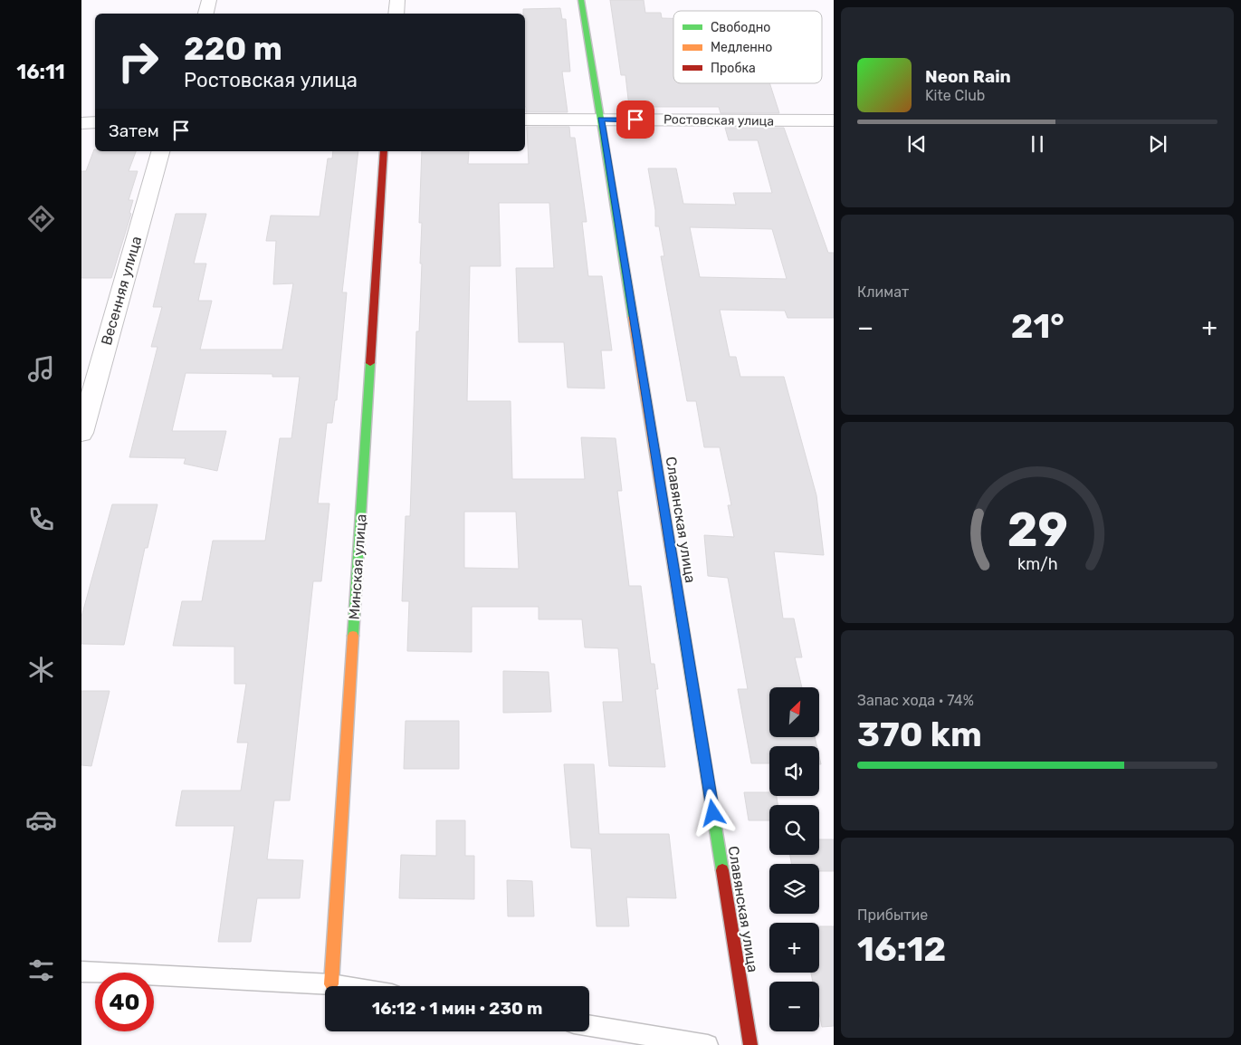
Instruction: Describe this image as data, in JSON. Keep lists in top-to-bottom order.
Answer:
{
  "streets": {
    "street": [
      "Ростовская улица",
      "Весенняя улица",
      "Славянская улица",
      "Минская улица"
    ]
  },
  "crossings": [
    ["Ростовская улица", "Славянская улица"]
  ],
  "legend": ["Свободно", "Медленно", "Пробка"],
  "north": "top right",
  "page": {
    "tabs": "16:11",
    "turn": ["220 m", "Ростовская улица"],
    "song": ["Neon Rain", "Kite Club"],
    "then": "Затем",
    "tile": [
      "Климат",
      ["Запас хода · 74%", "370 km"],
      ["Прибытие", "16:12"]
    ],
    "heat": ["−", "21°", "+"],
    "map_buttons": ["+", "−"],
    "limit": "40",
    "trip": "16:12 · 1 мин · 230 m",
    "gauge": ["29", "km/h"]
  }
}
